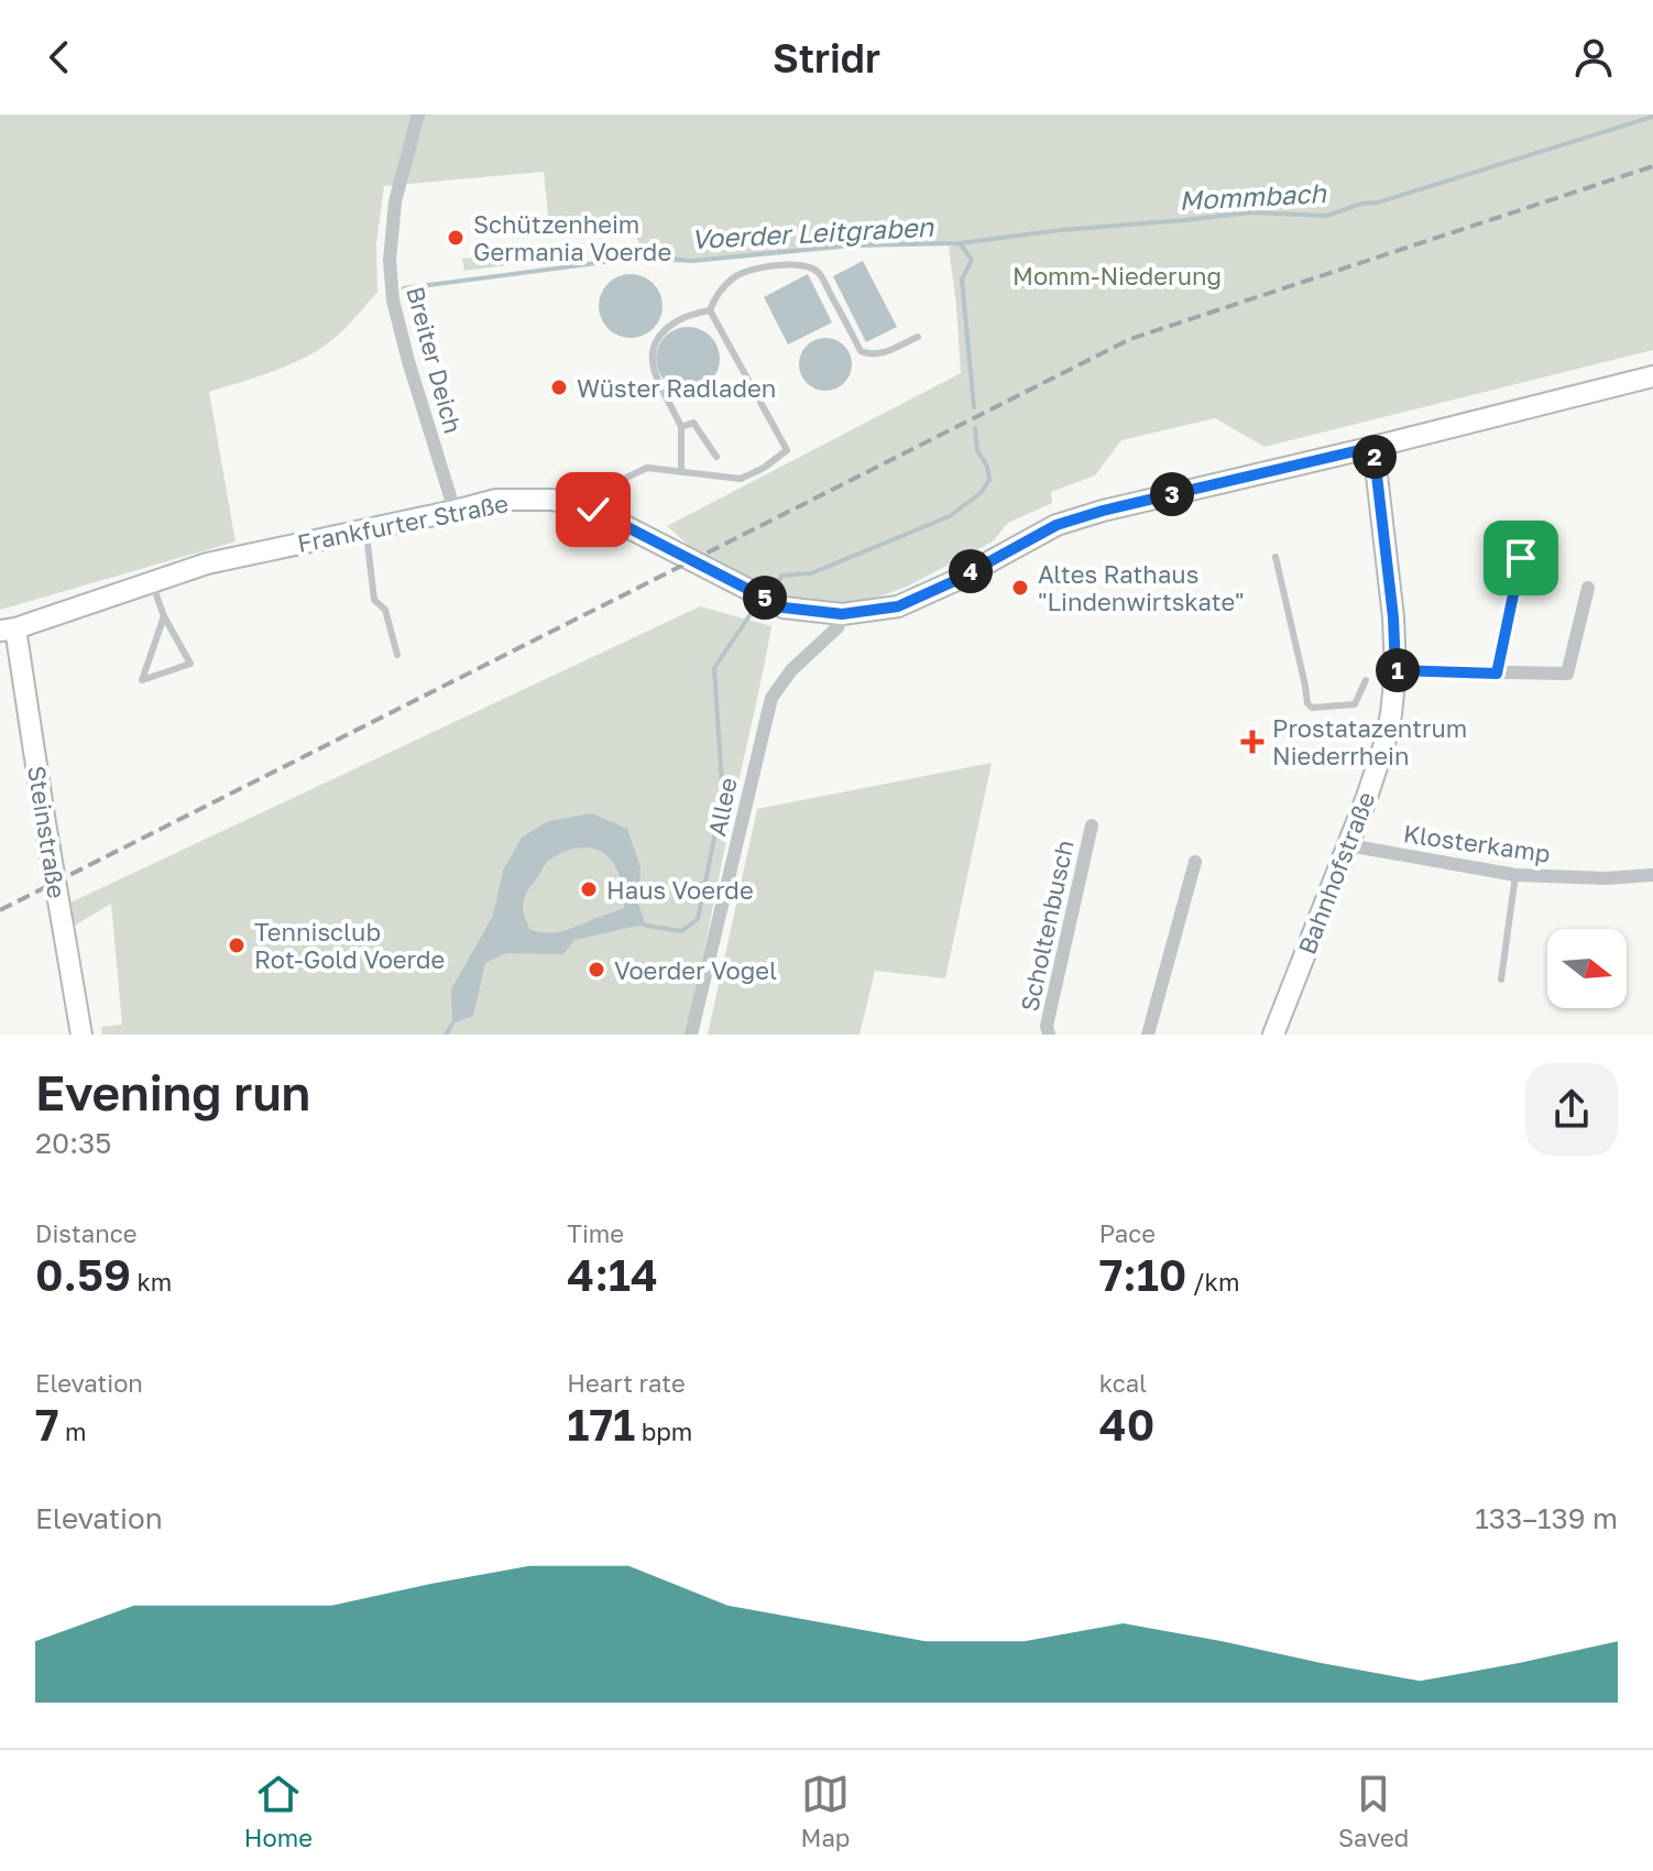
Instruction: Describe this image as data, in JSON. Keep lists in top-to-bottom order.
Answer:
{
  "streets": {
    "main road": ["Frankfurter Straße", "Steinstraße", "Bahnhofstraße"],
    "street": [
      "Breiter Deich",
      "Allee",
      "Klosterkamp",
      "Scholtenbusch"
    ]
  },
  "crossings": [
    ["Breiter Deich", "Frankfurter Straße"],
    ["Frankfurter Straße", "Allee"],
    ["Frankfurter Straße", "Steinstraße"],
    ["Frankfurter Straße", "Bahnhofstraße"],
    ["Klosterkamp", "Bahnhofstraße"]
  ],
  "water": ["Mommbach", "Voerder Leitgraben"],
  "parks": ["Momm-Niederung"],
  "places": {
    "other": [
      "Schützenheim Germania Voerde",
      "Wüster Radladen",
      "Altes Rathaus \"Lindenwirtskate\"",
      "Haus Voerde",
      "Tennisclub Rot-Gold Voerde",
      "Voerder Vogel"
    ],
    "health": ["Prostatazentrum Niederrhein"]
  },
  "north": "right",
  "page": {
    "header": "Stridr",
    "pins": [
      "2",
      "3",
      "4",
      "5",
      "1"
    ],
    "heading": ["Evening run", "20:35"],
    "stats": [
      ["Distance", "0.59 km"],
      ["Time", "4:14"],
      ["Pace", "7:10 /km"],
      ["Elevation", "7 m"],
      ["Heart rate", "171 bpm"],
      ["kcal", "40"]
    ],
    "chart": ["Elevation", "133–139 m"],
    "tabs": ["Home", "Map", "Saved"]
  }
}
